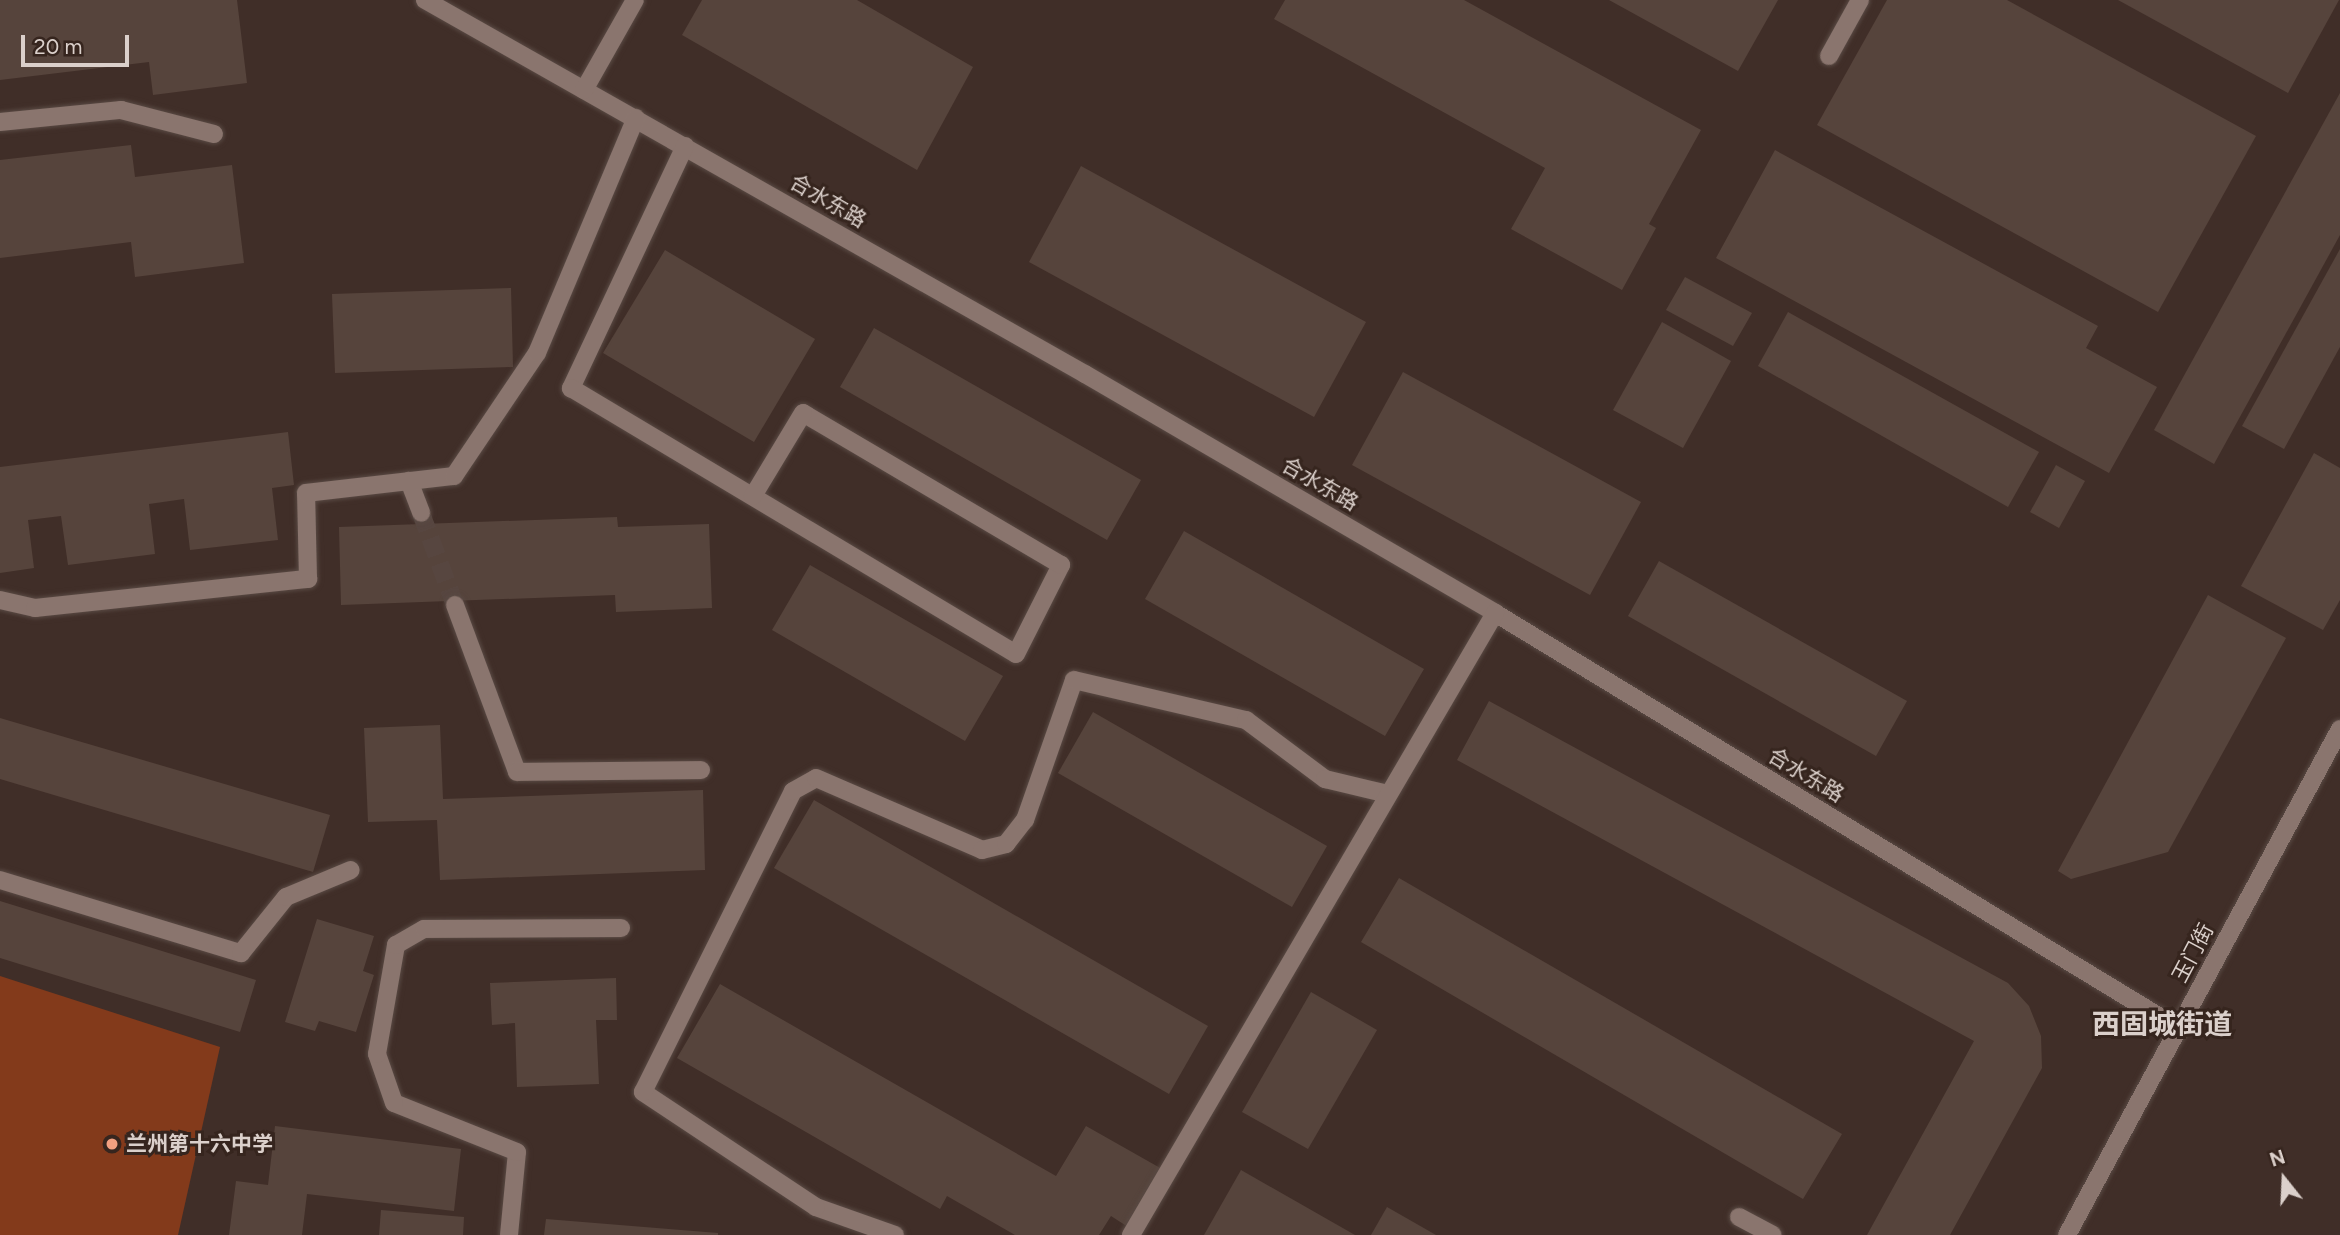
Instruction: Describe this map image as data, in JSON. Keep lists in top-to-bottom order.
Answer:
{
  "streets": {
    "street": ["合水东路", "玉门街"]
  },
  "crossings": [
    ["合水东路", "玉门街"]
  ],
  "districts": ["西固城街道"],
  "places": ["兰州第十六中学"],
  "scale_bar": "20 m",
  "north": "top"
}
